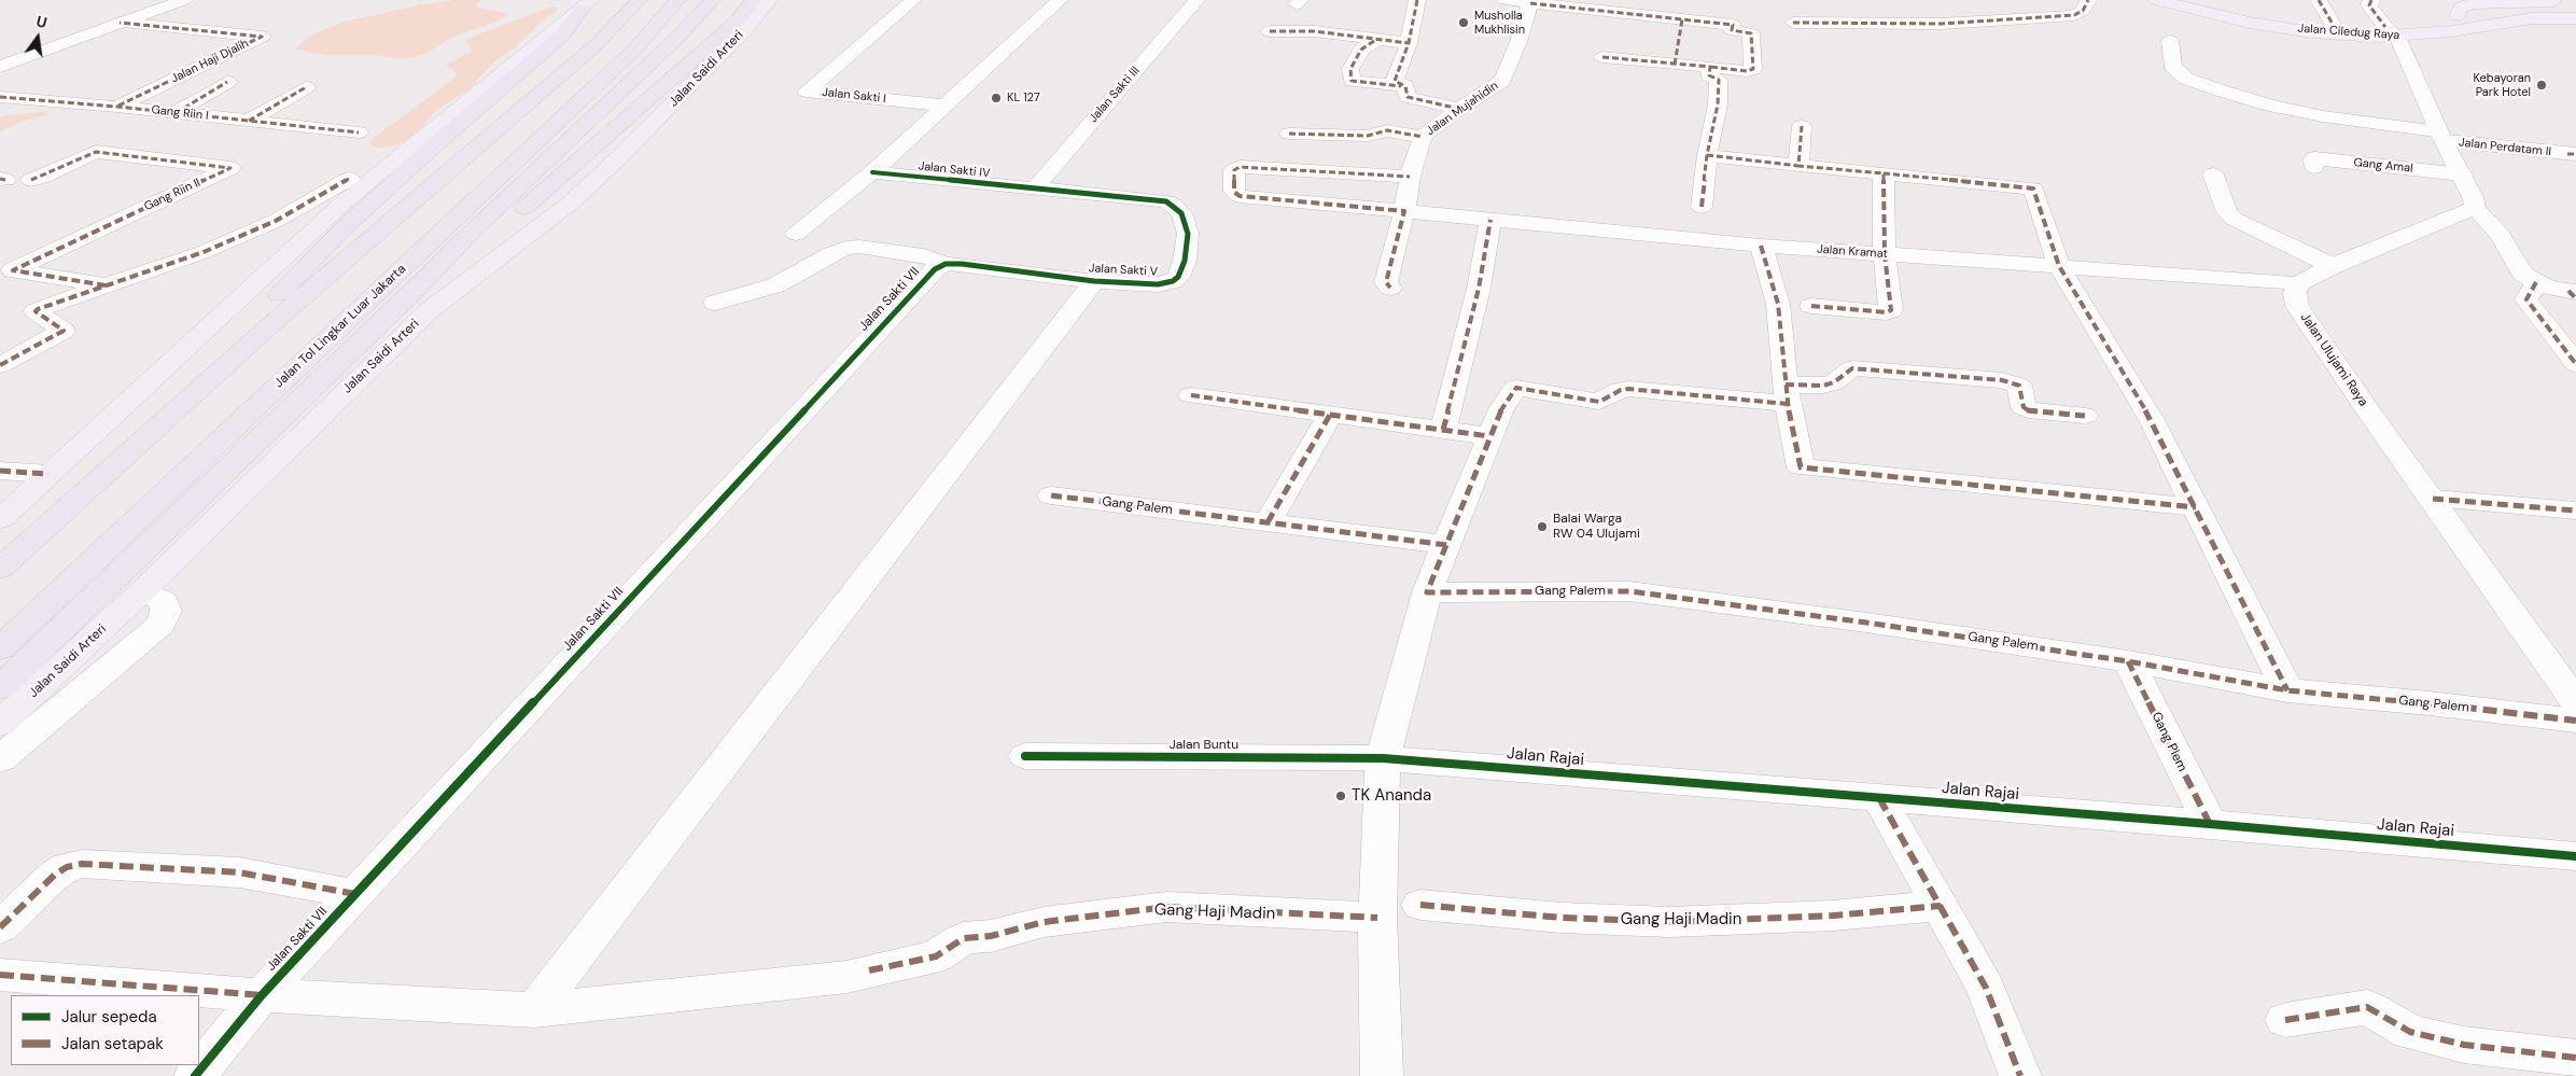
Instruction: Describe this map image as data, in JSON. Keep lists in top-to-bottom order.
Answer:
{
  "streets": {
    "highway": ["Jalan Tol Lingkar Luar Jakarta"],
    "main road": ["Jalan Ciledug Raya", "Jalan Saidi Arteri"],
    "street": [
      "Jalan Haji Djalih",
      "Jalan Sakti III",
      "Jalan Sakti I",
      "Jalan Mujahidin",
      "Gang Riin I",
      "Jalan Perdatam II",
      "Gang Amal",
      "Jalan Sakti IV",
      "Gang Riin II",
      "Jalan Kramat",
      "Jalan Sakti V",
      "Jalan Sakti VII",
      "Jalan Ulujami Raya",
      "Gang Palem",
      "Gang Plem",
      "Jalan Buntu",
      "Jalan Rajai",
      "Gang Haji Madin"
    ]
  },
  "crossings": [
    ["Jalan Haji Djalih", "Gang Riin I"],
    ["Jalan Sakti III", "Jalan Sakti IV"],
    ["Jalan Sakti III", "Jalan Sakti V"],
    ["Jalan Mujahidin", "Jalan Kramat"],
    ["Jalan Sakti IV", "Jalan Sakti V"],
    ["Jalan Kramat", "Jalan Ulujami Raya"],
    ["Jalan Sakti V", "Jalan Sakti VII"],
    ["Gang Palem", "Gang Plem"],
    ["Gang Plem", "Jalan Rajai"],
    ["Jalan Buntu", "Jalan Rajai"]
  ],
  "places": [
    "Musholla Mukhlisin",
    "Kebayoran Park Hotel",
    "KL 127",
    "Balai Warga RW 04 Ulujami",
    "TK Ananda"
  ],
  "legend": ["Jalur sepeda", "Jalan setapak"],
  "north": "top"
}
